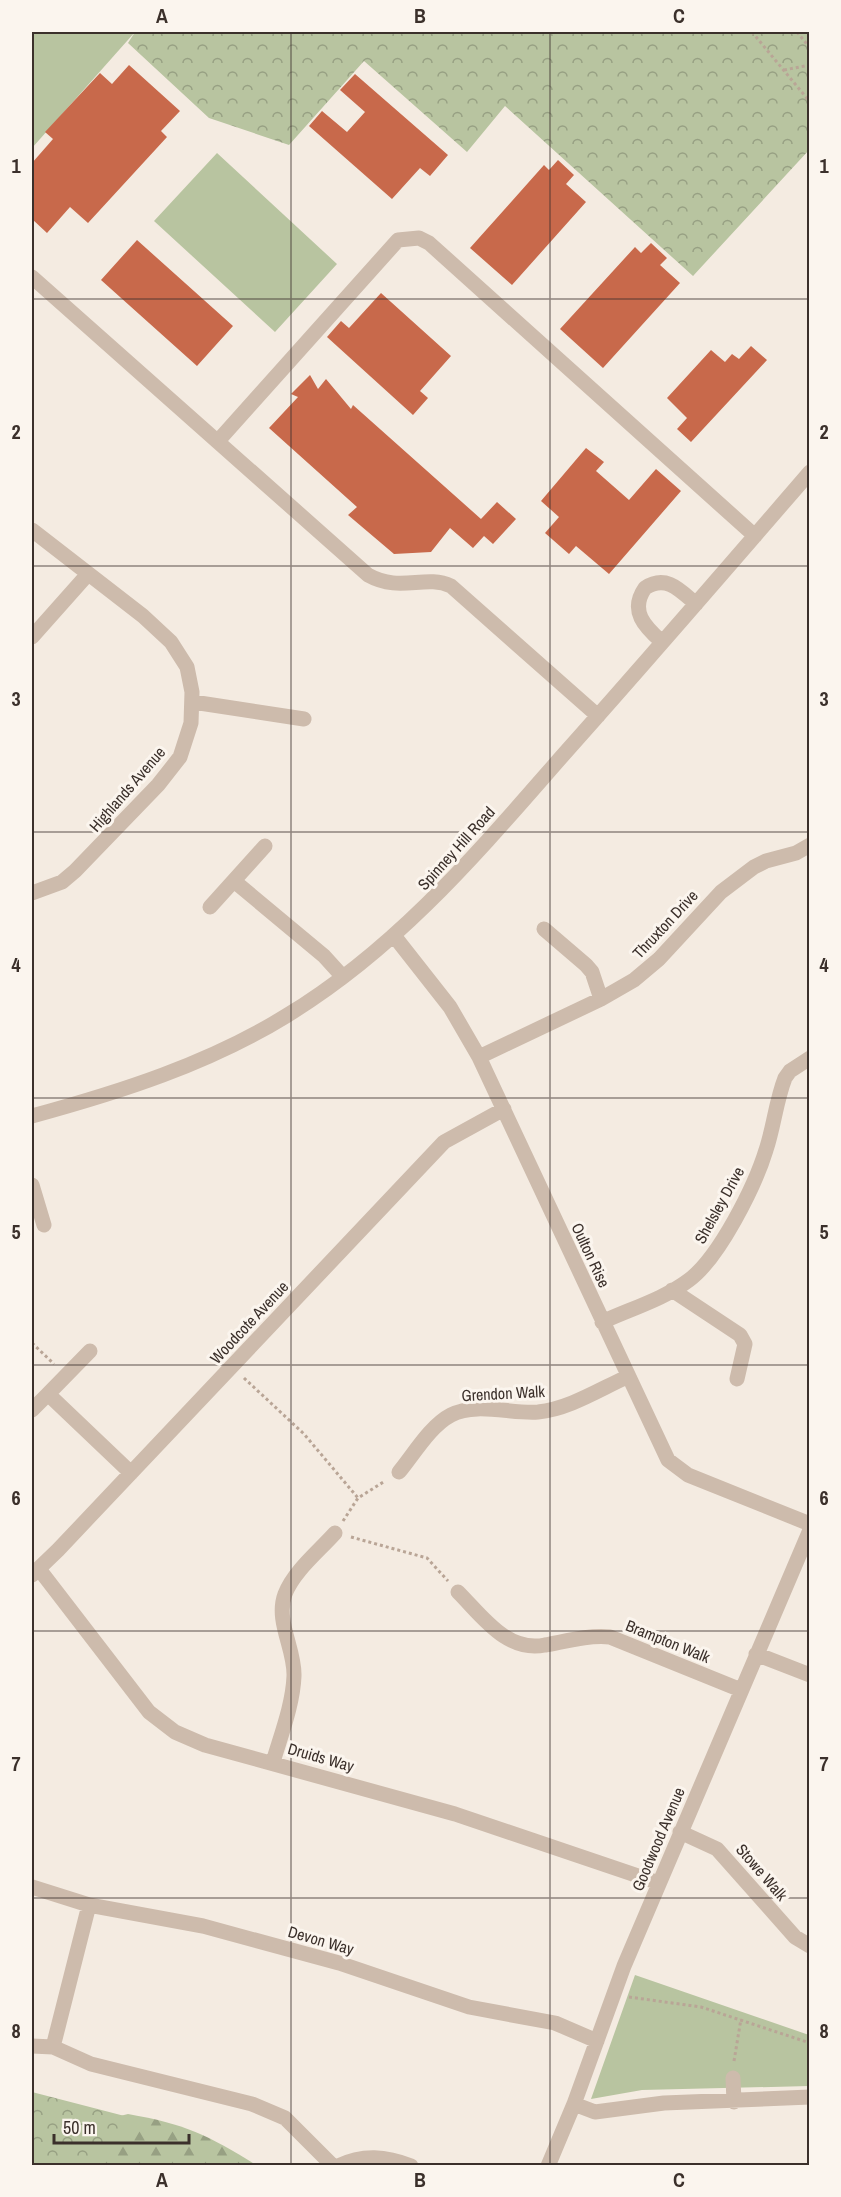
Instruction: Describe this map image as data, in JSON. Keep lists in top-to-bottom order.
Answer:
{
  "streets": {
    "street": [
      "Highlands Avenue",
      "Spinney Hill Road",
      "Thruxton Drive",
      "Shelsley Drive",
      "Oulton Rise",
      "Woodcote Avenue",
      "Grendon Walk",
      "Brampton Walk",
      "Druids Way",
      "Goodwood Avenue",
      "Stowe Walk",
      "Devon Way"
    ]
  },
  "crossings": [
    ["Spinney Hill Road", "Oulton Rise"],
    ["Thruxton Drive", "Oulton Rise"],
    ["Shelsley Drive", "Oulton Rise"],
    ["Oulton Rise", "Woodcote Avenue"],
    ["Oulton Rise", "Grendon Walk"],
    ["Woodcote Avenue", "Druids Way"],
    ["Brampton Walk", "Goodwood Avenue"],
    ["Druids Way", "Goodwood Avenue"],
    ["Goodwood Avenue", "Stowe Walk"],
    ["Goodwood Avenue", "Devon Way"]
  ],
  "scale_bar": "50 m",
  "grid": {
    "columns": ["A", "B", "C"],
    "rows": [
      "1",
      "2",
      "3",
      "4",
      "5",
      "6",
      "7",
      "8"
    ]
  }
}
